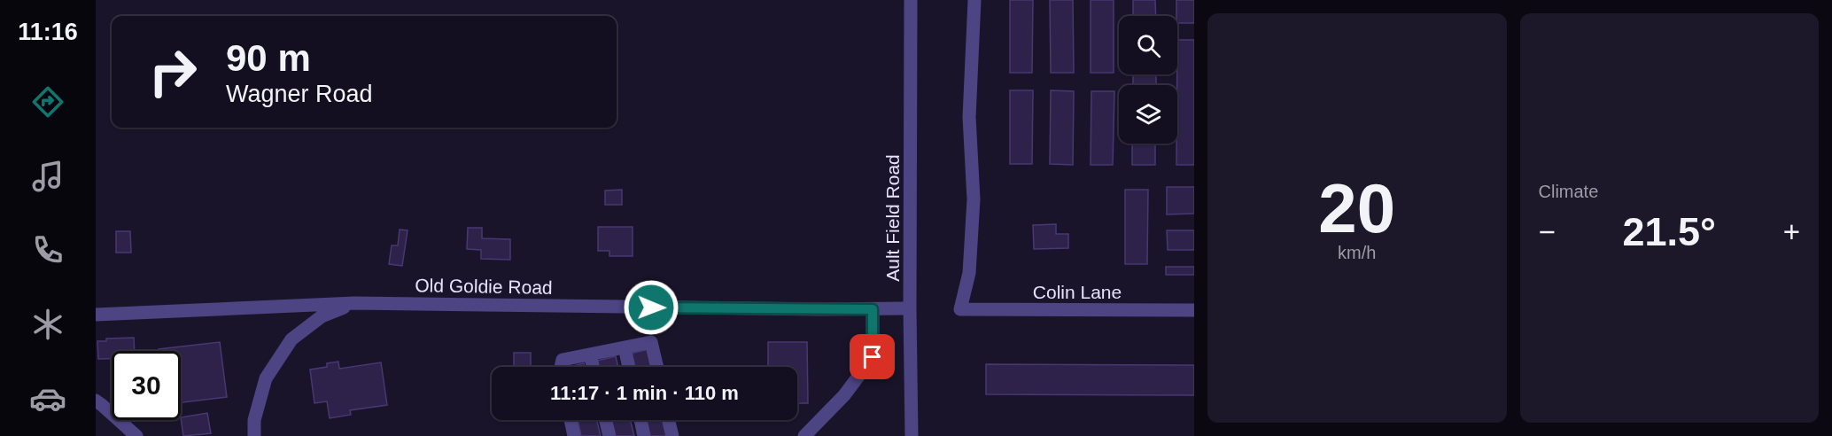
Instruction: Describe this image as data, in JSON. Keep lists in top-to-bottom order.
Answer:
{
  "streets": {
    "street": ["Ault Field Road", "Old Goldie Road", "Colin Lane"]
  },
  "crossings": [
    ["Ault Field Road", "Old Goldie Road"]
  ],
  "page": {
    "tabs": "11:16",
    "tile": [
      ["20", "km/h"],
      "Climate"
    ],
    "turn": ["90 m", "Wagner Road"],
    "heat": ["−", "21.5°", "+"],
    "limit": "30",
    "trip": "11:17 · 1 min · 110 m"
  }
}
